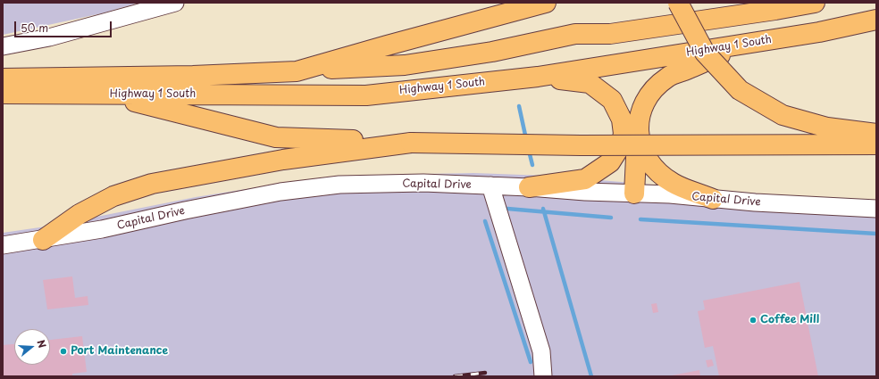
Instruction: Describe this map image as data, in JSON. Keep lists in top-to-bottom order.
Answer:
{
  "streets": {
    "highway": ["Highway 1 South"],
    "street": ["Capital Drive"]
  },
  "places": ["Coffee Mill", "Port Maintenance"],
  "scale_bar": "50 m",
  "north": "right"
}
